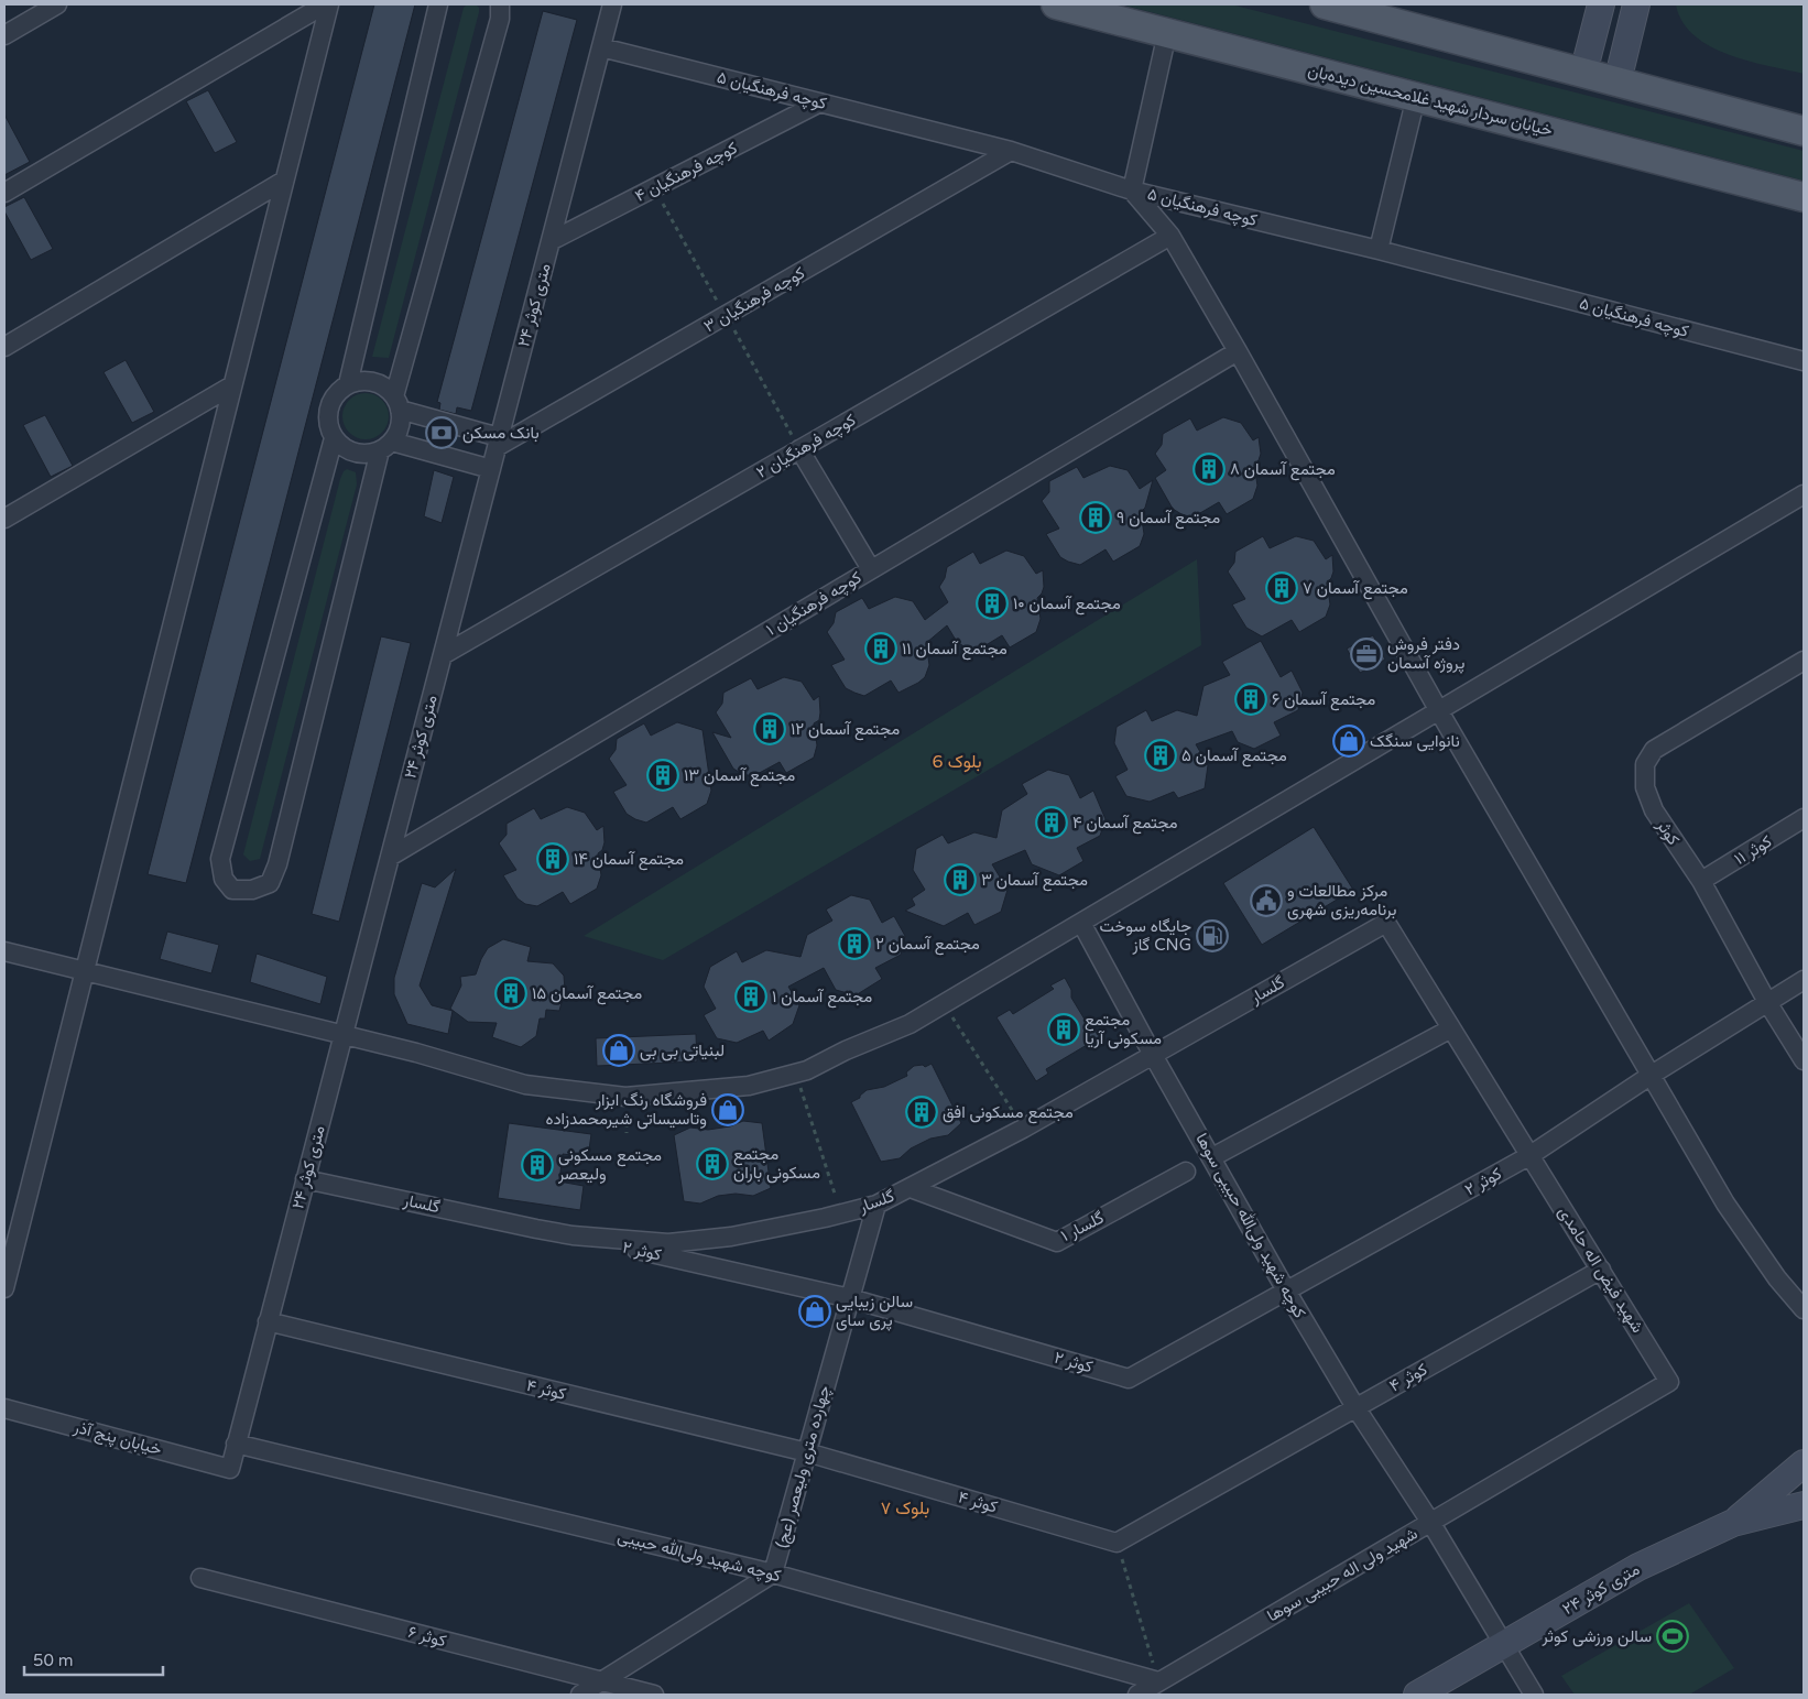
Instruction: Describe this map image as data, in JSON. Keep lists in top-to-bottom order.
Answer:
{
  "streets": {
    "main road": ["خیابان سردار شهید غلامحسین دیده‌بان"],
    "street": [
      "کوچه فرهنگیان ۵",
      "کوچه فرهنگیان ۴",
      "کوچه فرهنگیان ۳",
      "۲۴ متری کوثر",
      "کوچه فرهنگیان ۲",
      "کوچه فرهنگیان ۱",
      "کوثر",
      "کوثر ۱۱",
      "گلسار",
      "کوثر ۲",
      "کوچه شهید ولی‌الله حبیبی سوها",
      "گلسار ۱",
      "شهید فیض اله حامدی",
      "کوثر ۴",
      "خیابان پنج آذر",
      "چهارده متری ولیعصر (عج)",
      "کوچه شهید ولی‌الله حبیبی",
      "شهید ولی اله حبیبی سوها",
      "کوثر ۶"
    ]
  },
  "crossings": [
    ["کوچه فرهنگیان ۵", "کوچه فرهنگیان ۴"],
    ["کوچه فرهنگیان ۵", "کوچه فرهنگیان ۳"],
    ["کوچه فرهنگیان ۵", "۲۴ متری کوثر"],
    ["کوچه فرهنگیان ۴", "۲۴ متری کوثر"],
    ["کوچه فرهنگیان ۳", "۲۴ متری کوثر"],
    ["۲۴ متری کوثر", "کوچه فرهنگیان ۲"],
    ["۲۴ متری کوثر", "کوچه فرهنگیان ۱"],
    ["۲۴ متری کوثر", "گلسار"],
    ["۲۴ متری کوثر", "کوثر ۴"],
    ["۲۴ متری کوثر", "خیابان پنج آذر"],
    ["۲۴ متری کوثر", "کوچه شهید ولی‌الله حبیبی"],
    ["۲۴ متری کوثر", "شهید ولی اله حبیبی سوها"],
    ["کوثر", "کوثر ۱۱"],
    ["کوثر", "کوثر ۲"],
    ["گلسار", "کوثر ۲"],
    ["گلسار", "کوچه شهید ولی‌الله حبیبی سوها"],
    ["گلسار", "گلسار ۱"],
    ["گلسار", "شهید فیض اله حامدی"],
    ["گلسار", "چهارده متری ولیعصر (عج)"],
    ["کوثر ۲", "کوچه شهید ولی‌الله حبیبی سوها"],
    ["کوثر ۲", "شهید فیض اله حامدی"],
    ["کوثر ۲", "چهارده متری ولیعصر (عج)"],
    ["کوچه شهید ولی‌الله حبیبی سوها", "شهید فیض اله حامدی"],
    ["کوچه شهید ولی‌الله حبیبی سوها", "کوثر ۴"],
    ["کوچه شهید ولی‌الله حبیبی سوها", "شهید ولی اله حبیبی سوها"],
    ["شهید فیض اله حامدی", "کوثر ۴"],
    ["شهید فیض اله حامدی", "شهید ولی اله حبیبی سوها"],
    ["کوثر ۴", "چهارده متری ولیعصر (عج)"],
    ["چهارده متری ولیعصر (عج)", "کوچه شهید ولی‌الله حبیبی"],
    ["کوچه شهید ولی‌الله حبیبی", "شهید ولی اله حبیبی سوها"]
  ],
  "districts": ["بلوک 6", "بلوک ۷"],
  "places": {
    "bank": ["بانک مسکن"],
    "building": [
      "مجتمع آسمان ۸",
      "مجتمع آسمان ۹",
      "مجتمع آسمان ۷",
      "مجتمع آسمان ۱۰",
      "مجتمع آسمان ۱۱",
      "مجتمع آسمان ۶",
      "مجتمع آسمان ۱۲",
      "مجتمع آسمان ۵",
      "مجتمع آسمان ۱۳",
      "مجتمع آسمان ۴",
      "مجتمع آسمان ۱۴",
      "مجتمع آسمان ۳",
      "مجتمع آسمان ۲",
      "مجتمع آسمان ۱۵",
      "مجتمع آسمان ۱",
      "مجتمع مسکونی آریا",
      "مجتمع مسکونی افق",
      "مجتمع مسکونی باران",
      "مجتمع مسکونی ولیعصر"
    ],
    "office": ["دفتر فروش پروژه آسمان"],
    "shop": [
      "نانوایی سنگک",
      "لبنیاتی بی بی",
      "فروشگاه رنگ ابزار وتاسیساتی شیرمحمدزاده",
      "سالن زیبایی پری سای"
    ],
    "public building": ["مرکز مطالعات و برنامه‌ریزی شهری"],
    "fuel station": ["جایگاه سوخت گاز CNG"],
    "sports": ["سالن ورزشی کوثر"]
  },
  "scale_bar": "50 m"
}
